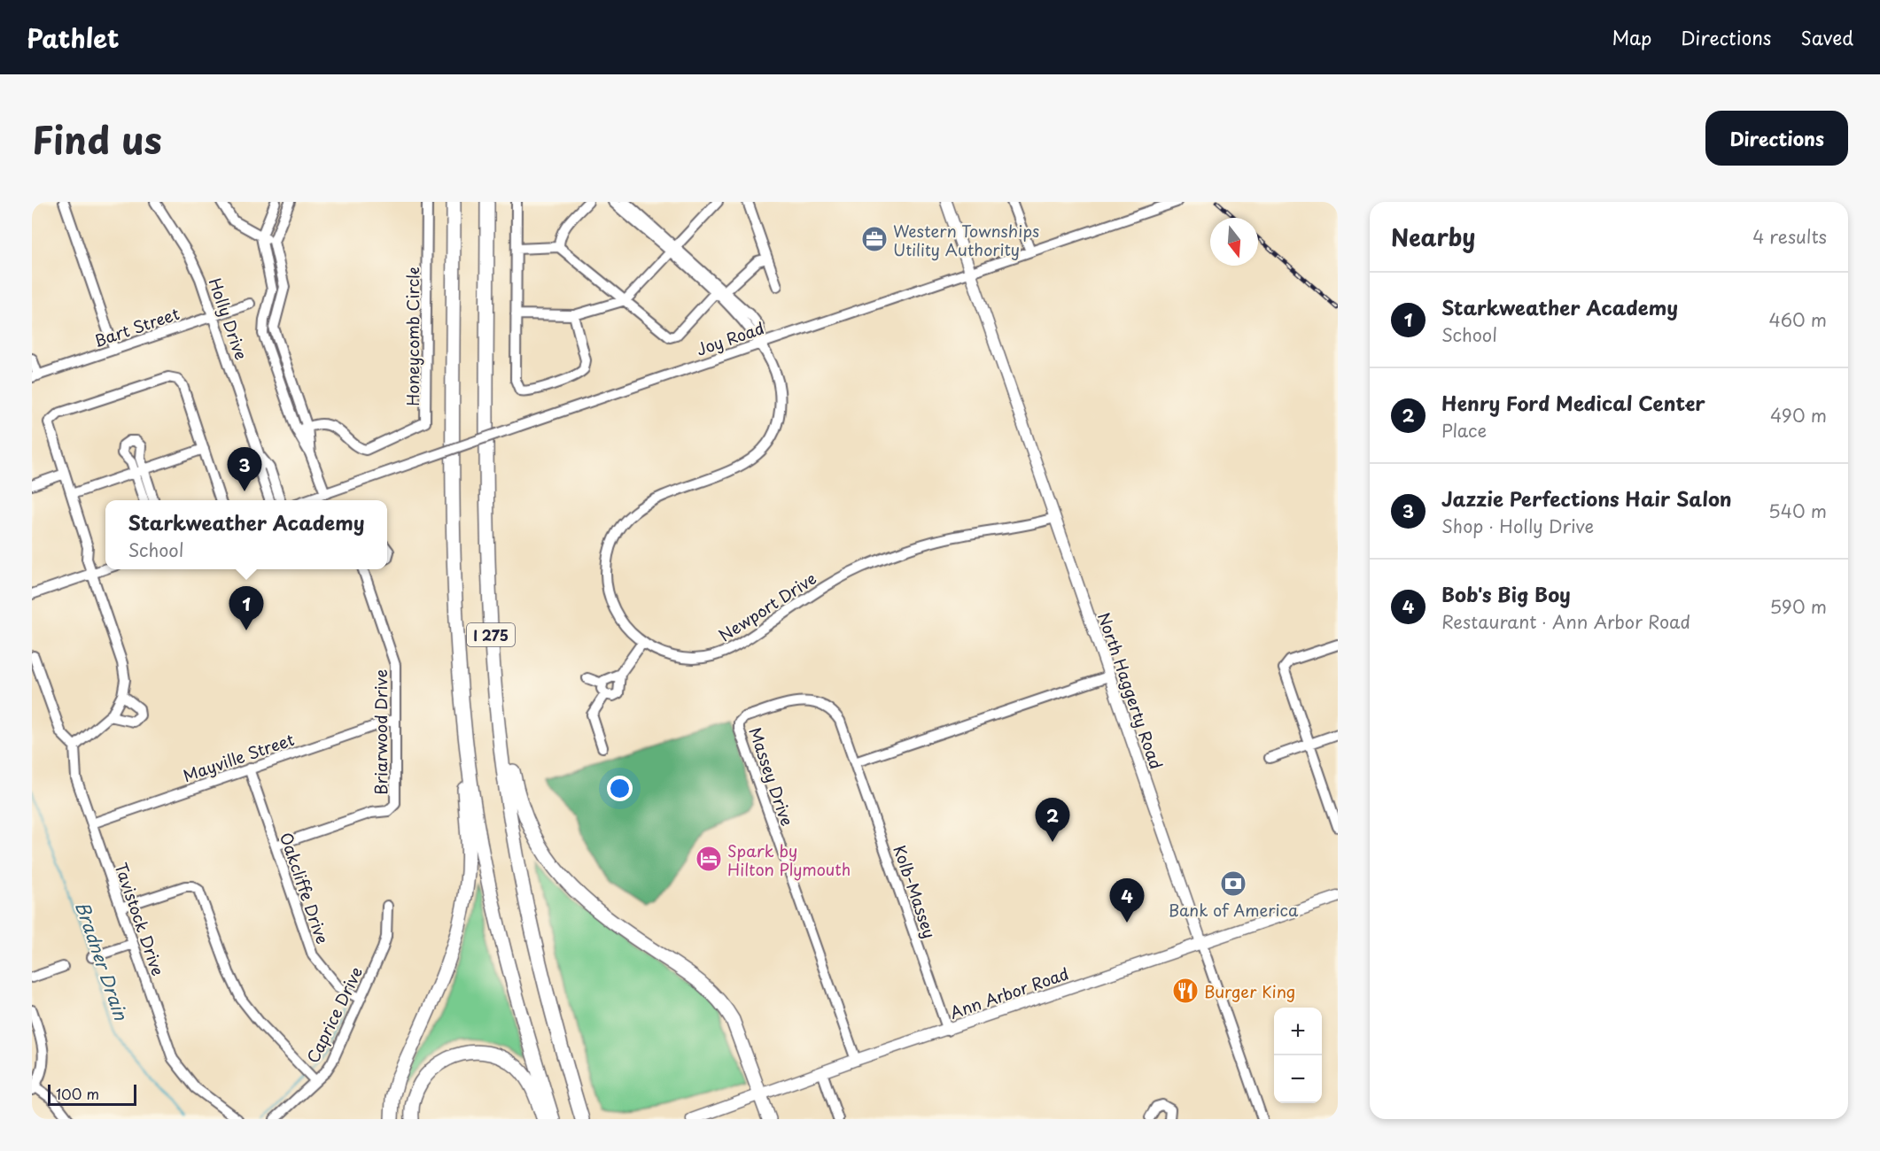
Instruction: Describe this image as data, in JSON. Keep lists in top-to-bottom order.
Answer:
{
  "streets": {
    "highway": ["I 275"],
    "main road": ["North Haggerty Road", "Ann Arbor Road"],
    "street": [
      "Holly Drive",
      "Bart Street",
      "Honeycomb Circle",
      "Joy Road",
      "Newport Drive",
      "Briarwood Drive",
      "Mayville Street",
      "Massey Drive",
      "Oakcliffe Drive",
      "Kolb-Massey",
      "Tavistock Drive",
      "Caprice Drive"
    ]
  },
  "crossings": [
    ["Holly Drive", "Bart Street"],
    ["Joy Road", "Newport Drive"],
    ["Joy Road", "North Haggerty Road"],
    ["Newport Drive", "North Haggerty Road"],
    ["North Haggerty Road", "Ann Arbor Road"],
    ["Briarwood Drive", "Mayville Street"],
    ["Briarwood Drive", "Oakcliffe Drive"],
    ["Mayville Street", "Oakcliffe Drive"],
    ["Mayville Street", "Tavistock Drive"],
    ["Massey Drive", "Kolb-Massey"],
    ["Massey Drive", "Ann Arbor Road"],
    ["Oakcliffe Drive", "Caprice Drive"],
    ["Kolb-Massey", "Ann Arbor Road"]
  ],
  "water": ["Bradner Drain"],
  "places": {
    "office": ["Western Townships Utility Authority"],
    "hotel": ["Spark by Hilton Plymouth"],
    "bank": ["Bank of America"],
    "restaurant": ["Burger King"]
  },
  "scale_bar": "100 m",
  "north": "bottom",
  "page": {
    "header": "Pathlet",
    "nav": ["Map", "Directions", "Saved"],
    "title": "Find us",
    "buttons": "Directions",
    "heading": ["Nearby", "4 results"],
    "list": [
      {
        "mark": "1",
        "name": "Starkweather Academy",
        "note": "School",
        "value": "460 m"
      },
      {
        "mark": "2",
        "name": "Henry Ford Medical Center",
        "note": "Place",
        "value": "490 m"
      },
      {
        "mark": "3",
        "name": "Jazzie Perfections Hair Salon",
        "note": "Shop · Holly Drive",
        "value": "540 m"
      },
      {
        "mark": "4",
        "name": "Bob's Big Boy",
        "note": "Restaurant · Ann Arbor Road",
        "value": "590 m"
      }
    ],
    "pins": [
      "3",
      "1",
      "2",
      "4"
    ],
    "popup": ["Starkweather Academy", "School"],
    "map_buttons": ["+", "−"],
    "scale": "100 m"
  }
}
